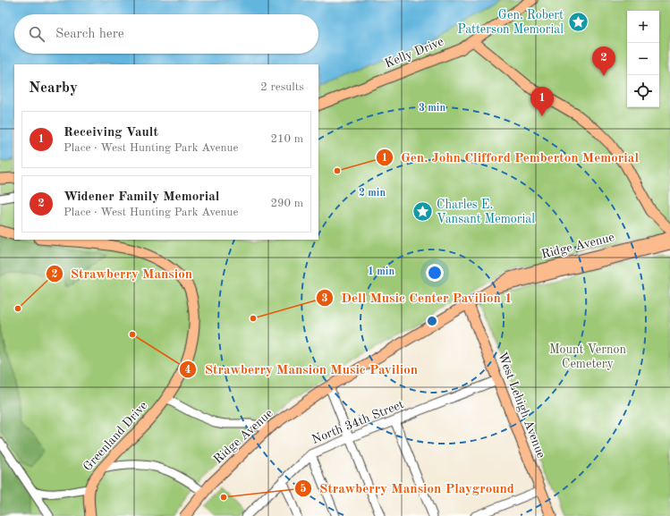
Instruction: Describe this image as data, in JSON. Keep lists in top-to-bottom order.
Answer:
{
  "streets": {
    "main road": [
      "Kelly Drive",
      "Ridge Avenue",
      "West Lehigh Avenue",
      "Greenland Drive"
    ],
    "street": ["North 34th Street"]
  },
  "crossings": [
    ["Ridge Avenue", "West Lehigh Avenue"],
    ["West Lehigh Avenue", "North 34th Street"]
  ],
  "parks": ["Mount Vernon Cemetery"],
  "places": {
    "place": ["Gen. Robert Patterson Memorial", "Charles E. Vansant Memorial"],
    "other": [
      "Gen. John Clifford Pemberton Memorial",
      "Strawberry Mansion",
      "Dell Music Center Pavilion 1",
      "Strawberry Mansion Music Pavilion",
      "Strawberry Mansion Playground"
    ]
  },
  "page": {
    "map_buttons": ["+", "−"],
    "search": "Search here",
    "pins": ["2", "1"],
    "heading": ["Nearby", "2 results"],
    "list": [
      {
        "mark": "1",
        "name": "Receiving Vault",
        "note": "Place · West Hunting Park Avenue",
        "value": "210 m"
      },
      {
        "mark": "2",
        "name": "Widener Family Memorial",
        "note": "Place · West Hunting Park Avenue",
        "value": "290 m"
      }
    ]
  },
  "rings": ["3 min", "2 min", "1 min"]
}
